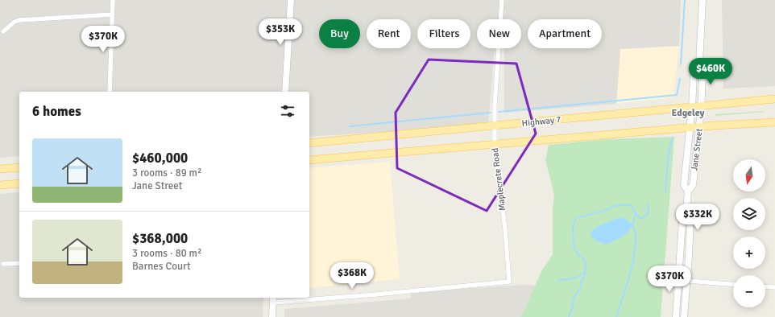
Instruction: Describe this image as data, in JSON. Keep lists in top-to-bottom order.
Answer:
{
  "streets": {
    "main road": ["Highway 7", "Jane Street"],
    "street": ["Maplecrete Road"]
  },
  "crossings": [
    ["Highway 7", "Jane Street"],
    ["Highway 7", "Maplecrete Road"]
  ],
  "districts": ["Edgeley"],
  "north": "bottom",
  "page": {
    "price": [
      "$353K",
      "$370K",
      "$460K",
      "$332K",
      "$368K",
      "$370K"
    ],
    "chip": [
      "Buy",
      "Rent",
      "Filters",
      "New",
      "Apartment"
    ],
    "heading": "6 homes",
    "list": [
      {
        "name": "$460,000",
        "note": "3 rooms · 89 m² · Jane Street"
      },
      {
        "name": "$368,000",
        "note": "3 rooms · 80 m² · Barnes Court"
      }
    ],
    "map_buttons": ["+", "−"]
  }
}
